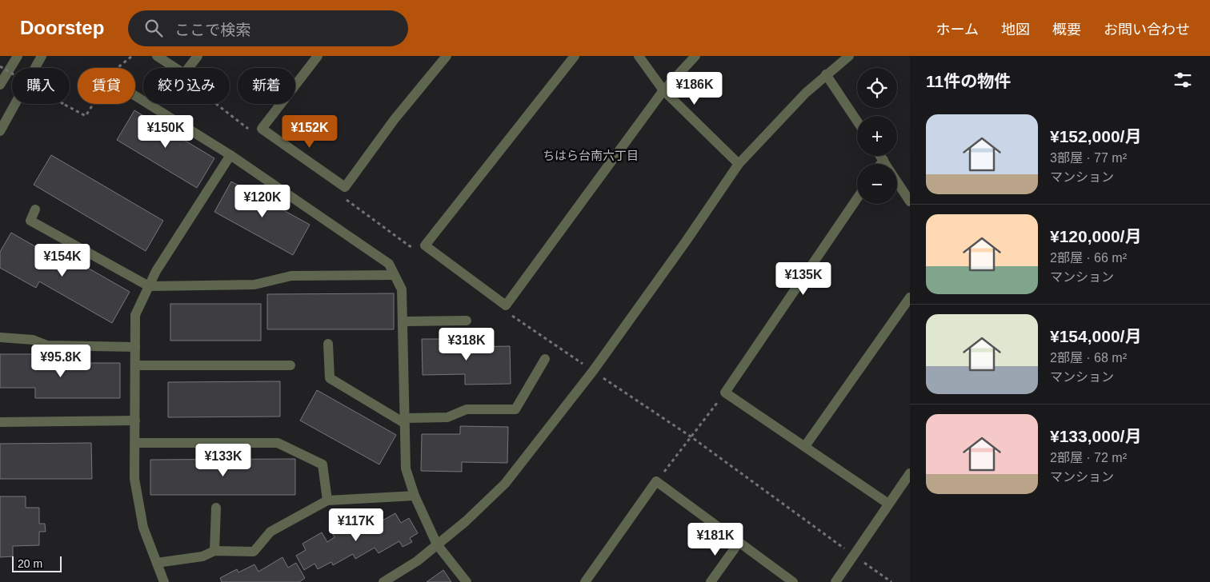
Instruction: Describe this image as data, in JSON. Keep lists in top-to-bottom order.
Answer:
{
  "districts": ["ちはら台南六丁目"],
  "scale_bar": "20 m",
  "page": {
    "header": "Doorstep",
    "search": "ここで検索",
    "nav": [
      "ホーム",
      "地図",
      "概要",
      "お問い合わせ"
    ],
    "heading": "11件の物件",
    "map_buttons": ["+", "−"],
    "chip": [
      "購入",
      "賃貸",
      "絞り込み",
      "新着"
    ],
    "price": [
      "¥186K",
      "¥150K",
      "¥152K",
      "¥120K",
      "¥154K",
      "¥135K",
      "¥318K",
      "¥95.8K",
      "¥133K",
      "¥117K",
      "¥181K"
    ],
    "list": [
      {
        "name": "¥152,000/月",
        "note": "3部屋 · 77 m² · マンション"
      },
      {
        "name": "¥120,000/月",
        "note": "2部屋 · 66 m² · マンション"
      },
      {
        "name": "¥154,000/月",
        "note": "2部屋 · 68 m² · マンション"
      },
      {
        "name": "¥133,000/月",
        "note": "2部屋 · 72 m² · マンション"
      }
    ],
    "scale": "20 m"
  }
}
